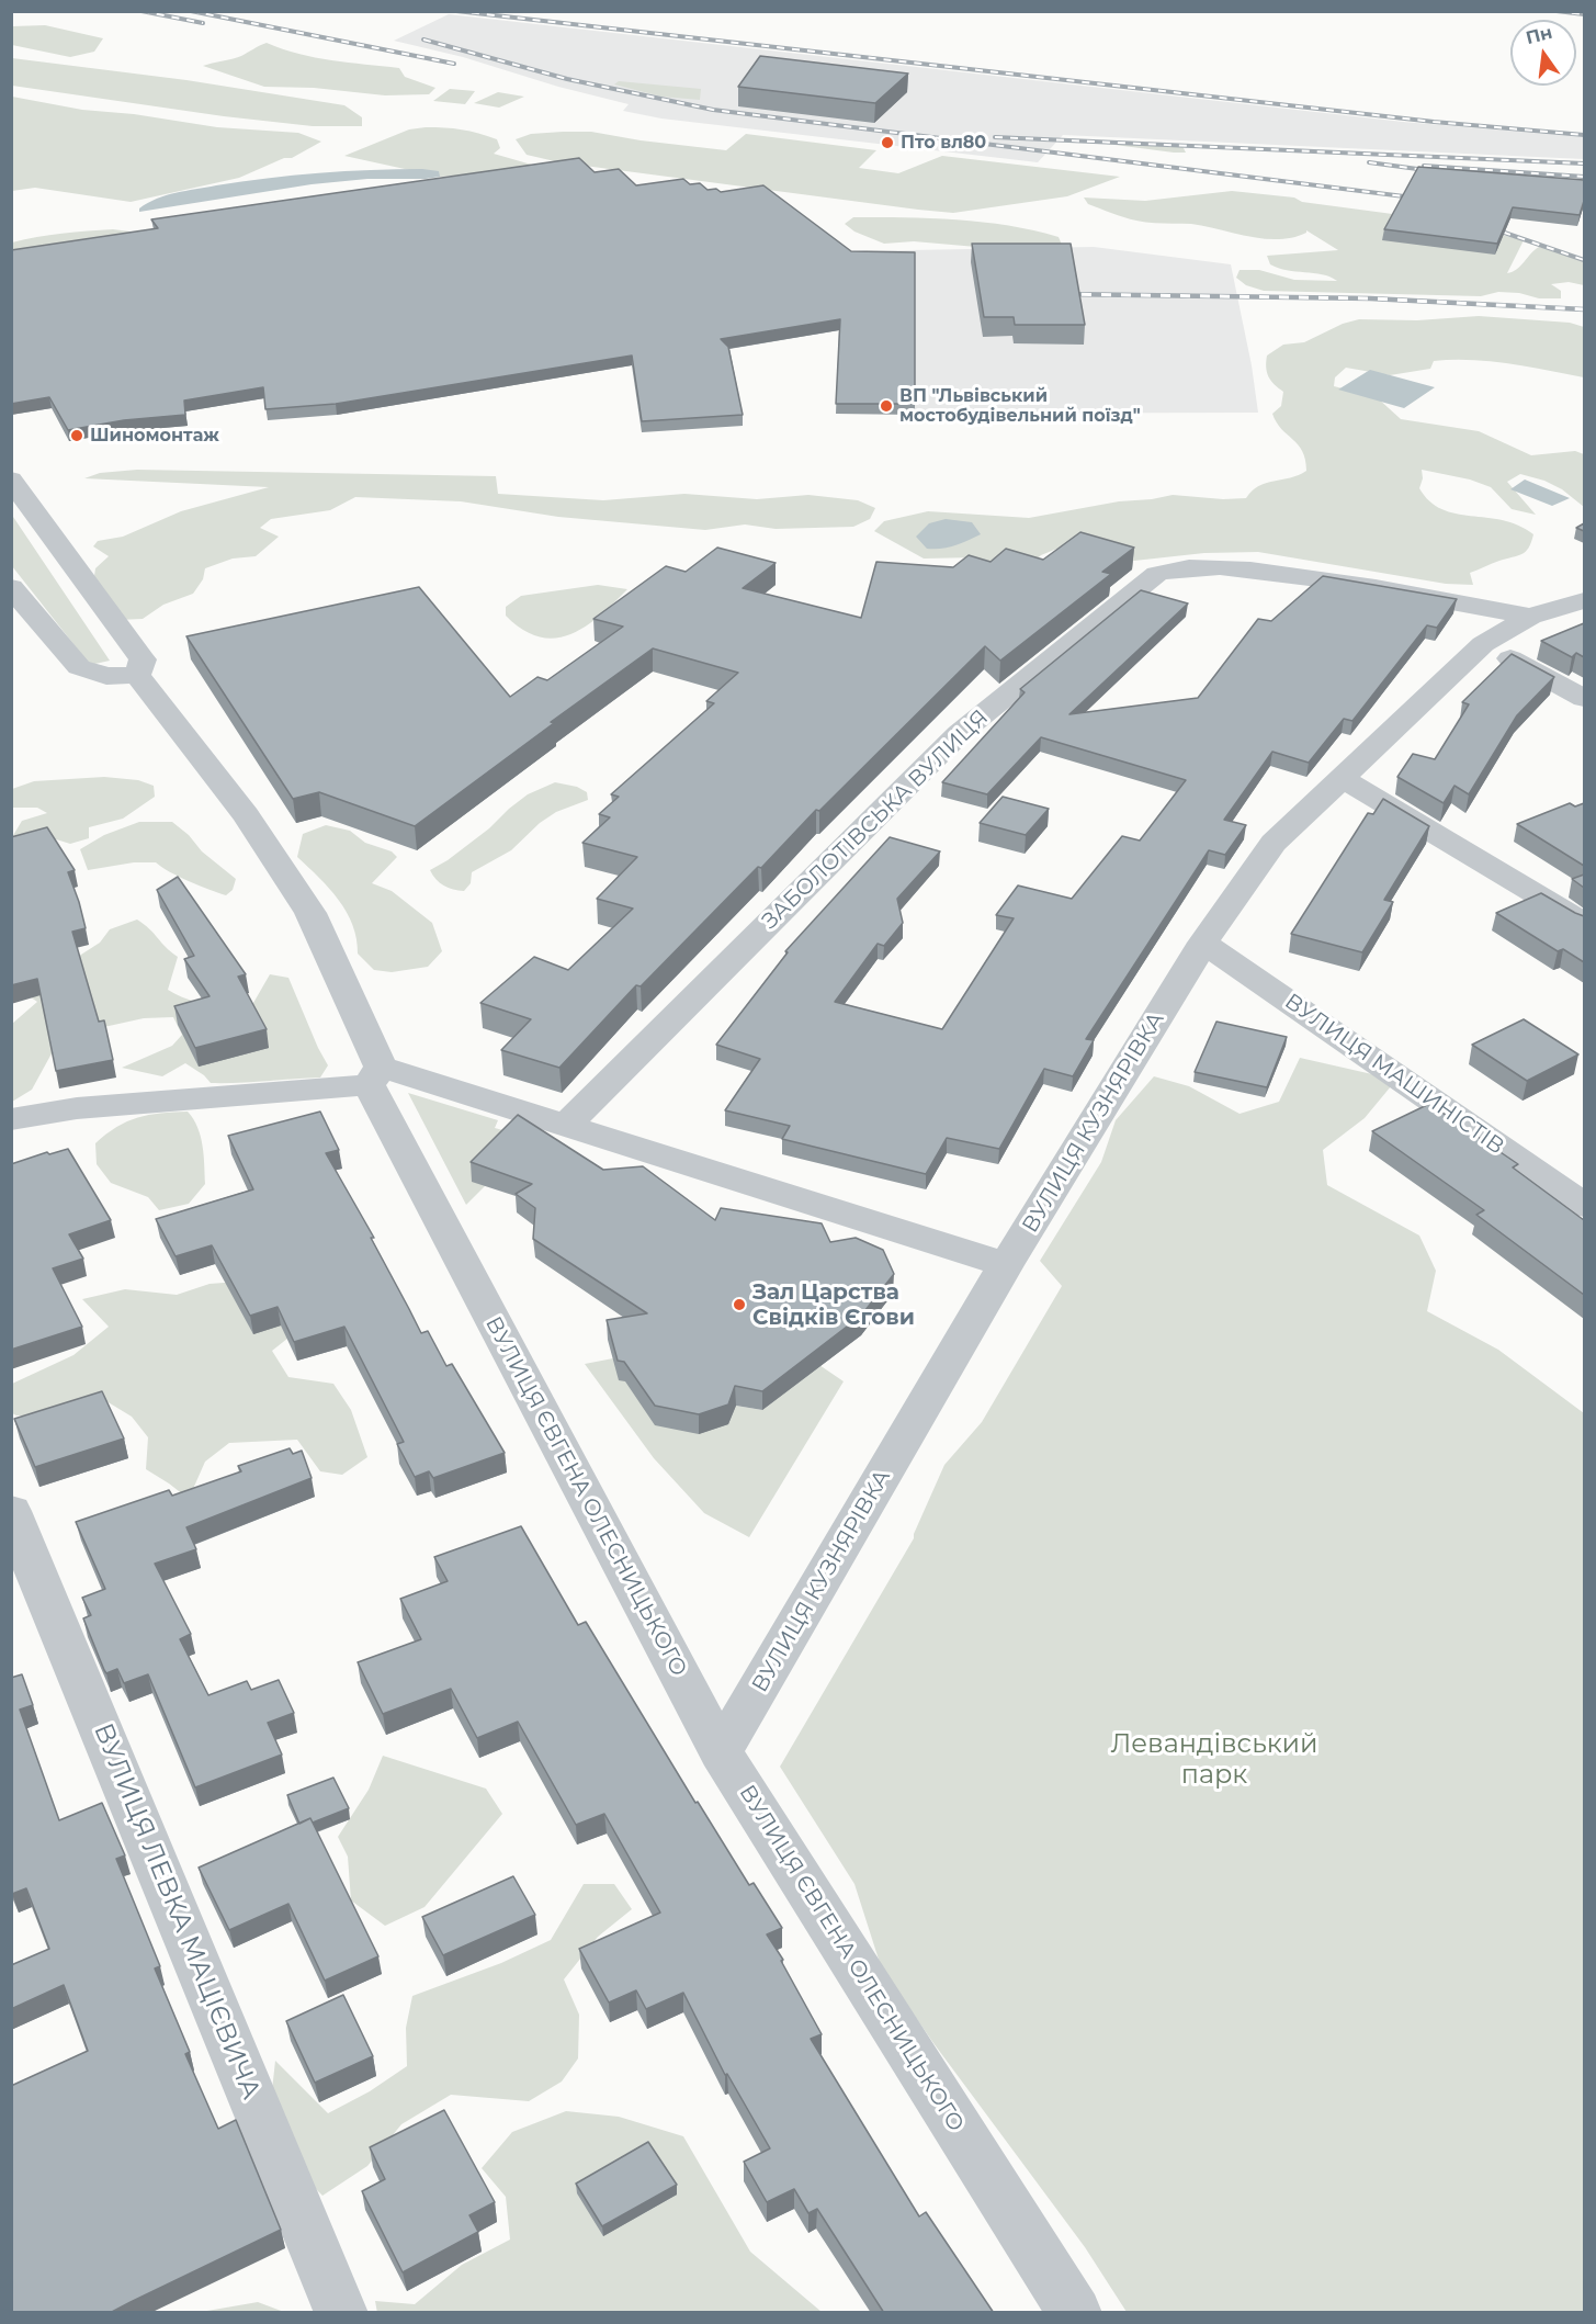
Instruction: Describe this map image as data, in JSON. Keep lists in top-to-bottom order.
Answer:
{
  "streets": {
    "street": [
      "ЗАБОЛОТІВСЬКА ВУЛИЦЯ",
      "ВУЛИЦЯ МАШИНІСТІВ",
      "ВУЛИЦЯ КУЗНЯРІВКА",
      "ВУЛИЦЯ ЄВГЕНА ОЛЕСНИЦЬКОГО",
      "ВУЛИЦЯ ЛЕВКА МАЦІЄВИЧА"
    ]
  },
  "crossings": [
    ["ЗАБОЛОТІВСЬКА ВУЛИЦЯ", "ВУЛИЦЯ КУЗНЯРІВКА"],
    ["ВУЛИЦЯ МАШИНІСТІВ", "ВУЛИЦЯ КУЗНЯРІВКА"],
    ["ВУЛИЦЯ КУЗНЯРІВКА", "ВУЛИЦЯ ЄВГЕНА ОЛЕСНИЦЬКОГО"]
  ],
  "parks": ["Левандівський парк"],
  "places": [
    "Пто вл80",
    "ВП \"Львівський мостобудівельний поїзд\"",
    "Шиномонтаж",
    "Зал Царства Свідків Єгови"
  ],
  "north": "top"
}
